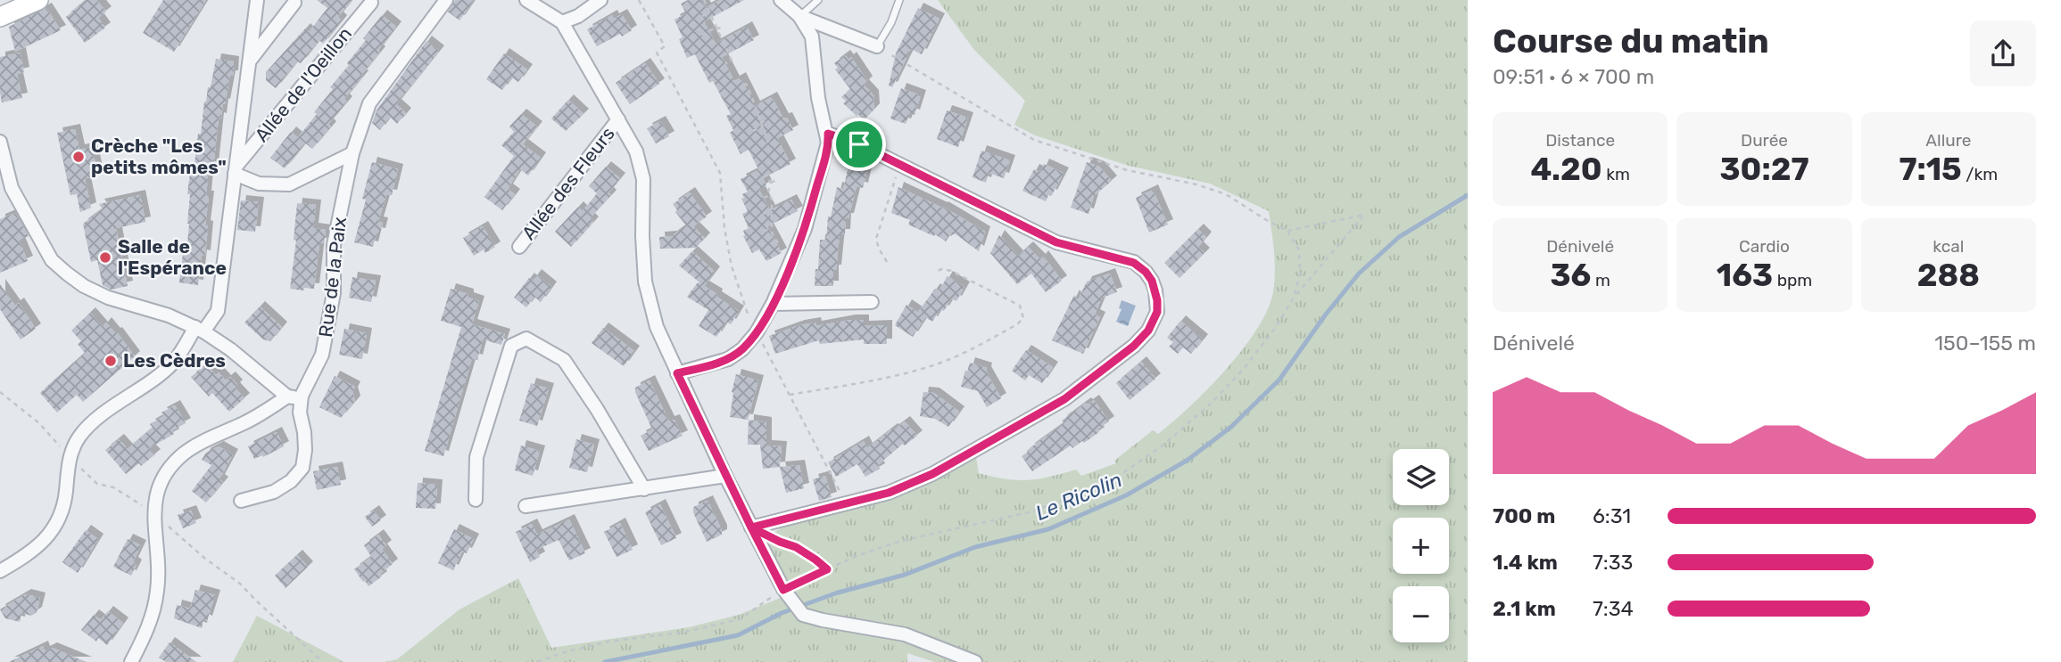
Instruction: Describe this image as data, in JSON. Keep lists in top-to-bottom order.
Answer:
{
  "streets": {
    "street": ["Allée de l'Oeillon", "Allée des Fleurs", "Rue de la Paix"]
  },
  "water": ["Le Ricolin"],
  "places": ["Crèche \"Les petits mômes\"", "Salle de l'Espérance", "Les Cèdres"],
  "page": {
    "heading": ["Course du matin", "09:51 · 6 × 700 m"],
    "stats": [
      ["Distance", "4.20 km"],
      ["Durée", "30:27"],
      ["Allure", "7:15 /km"],
      ["Dénivelé", "36 m"],
      ["Cardio", "163 bpm"],
      ["kcal", "288"]
    ],
    "chart": ["Dénivelé", "150–155 m"],
    "map_buttons": ["+", "−"],
    "list": [
      {
        "name": "700 m",
        "note": "6:31"
      },
      {
        "name": "1.4 km",
        "note": "7:33"
      },
      {
        "name": "2.1 km",
        "note": "7:34"
      }
    ]
  }
}
